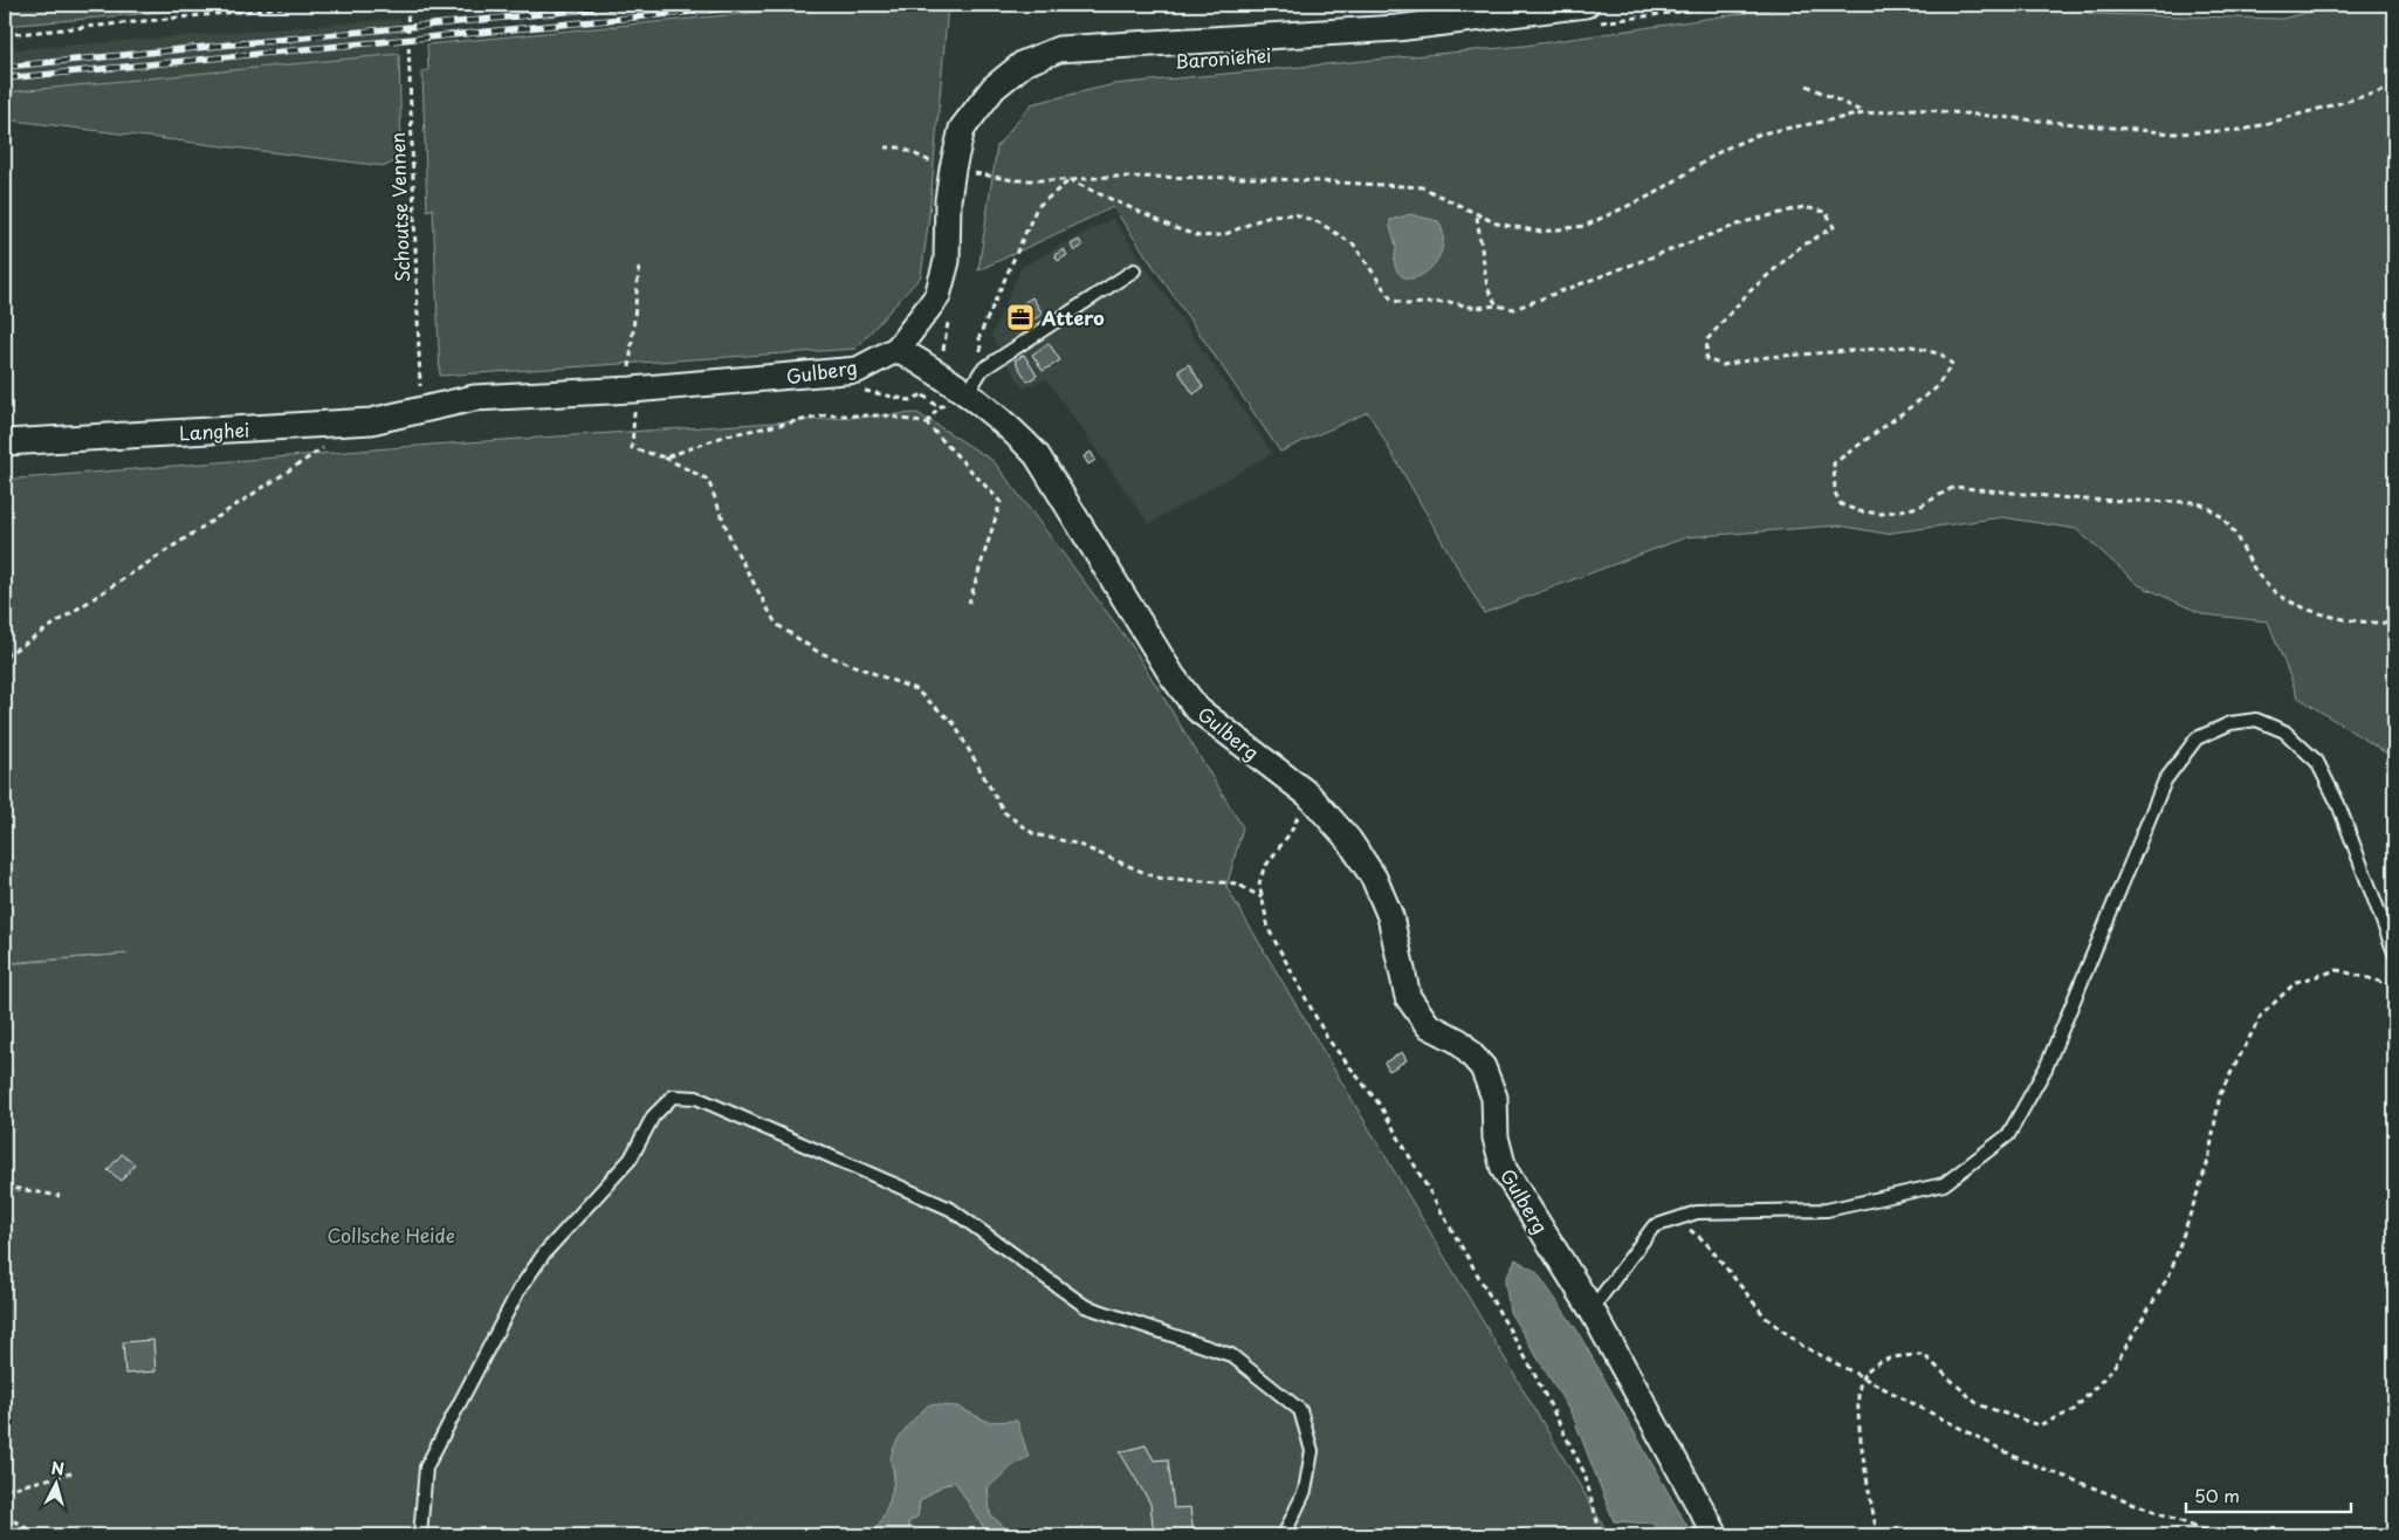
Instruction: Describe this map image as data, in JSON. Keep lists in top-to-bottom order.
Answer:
{
  "streets": {
    "street": ["Baroniehei", "Gulberg", "Langhei"],
    "path": ["Schoutse Vennen"]
  },
  "crossings": [
    ["Baroniehei", "Gulberg"],
    ["Schoutse Vennen", "Gulberg"],
    ["Schoutse Vennen", "Langhei"],
    ["Gulberg", "Langhei"]
  ],
  "parks": ["Collsche Heide"],
  "places": {
    "office": ["Attero"]
  },
  "scale_bar": "50 m",
  "north": "top"
}
